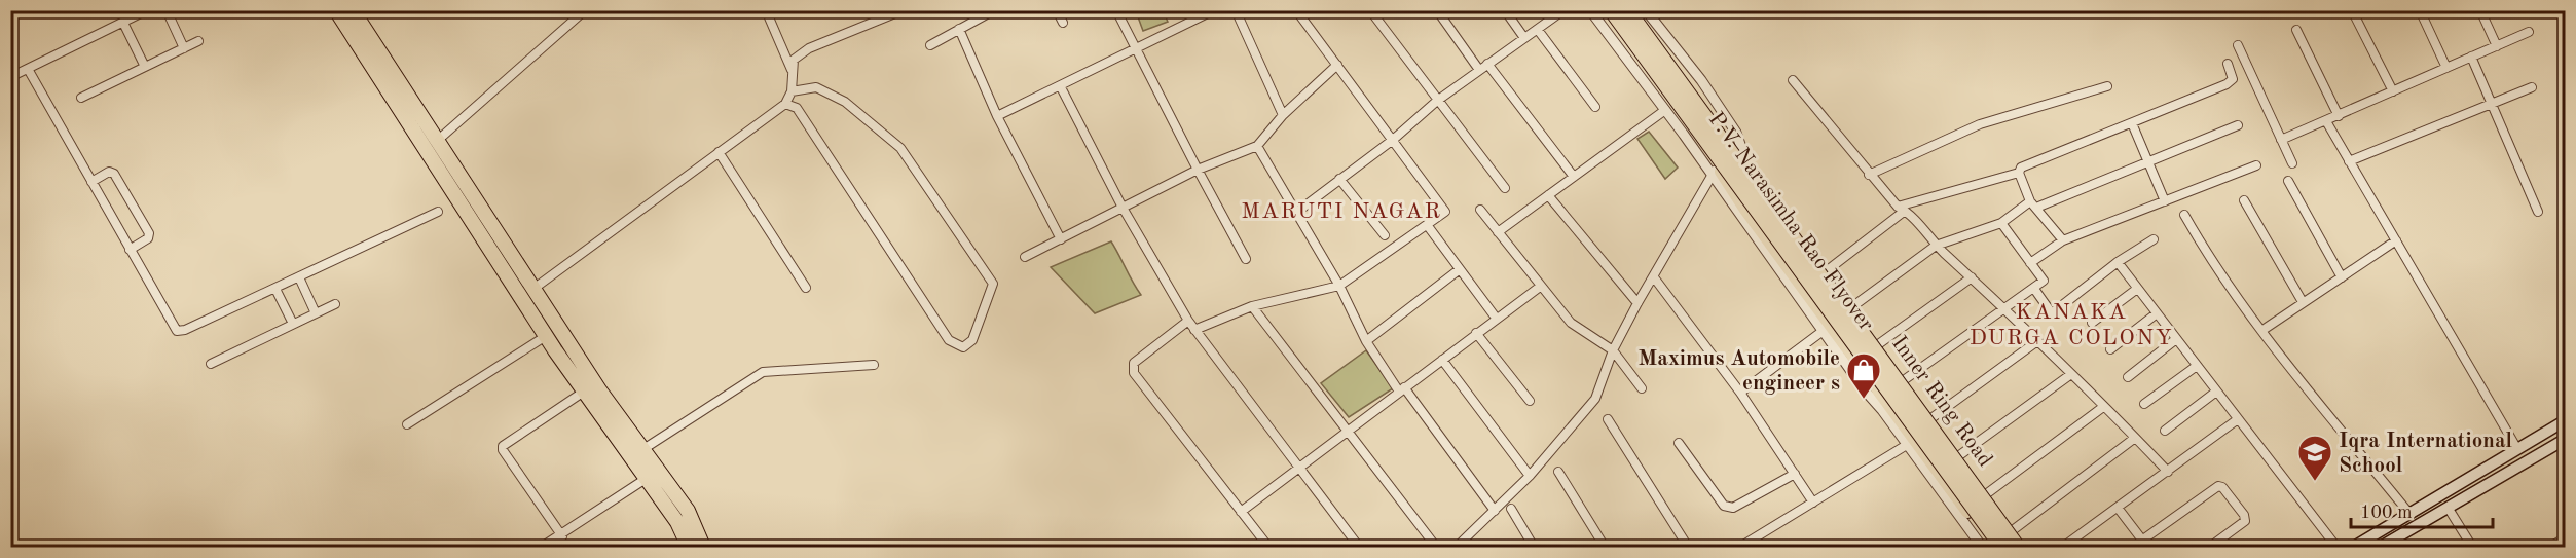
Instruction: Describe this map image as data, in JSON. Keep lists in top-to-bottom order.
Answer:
{
  "streets": {
    "highway": ["P.V. Narasimha Rao Flyover"],
    "main road": ["Inner Ring Road"]
  },
  "crossings": [
    ["P.V. Narasimha Rao Flyover", "Inner Ring Road"]
  ],
  "districts": ["MARUTI NAGAR", "KANAKA DURGA COLONY"],
  "places": {
    "shop": ["Maximus Automobile engineer s"],
    "school or university": ["Iqra International School"]
  },
  "scale_bar": "100 m"
}
